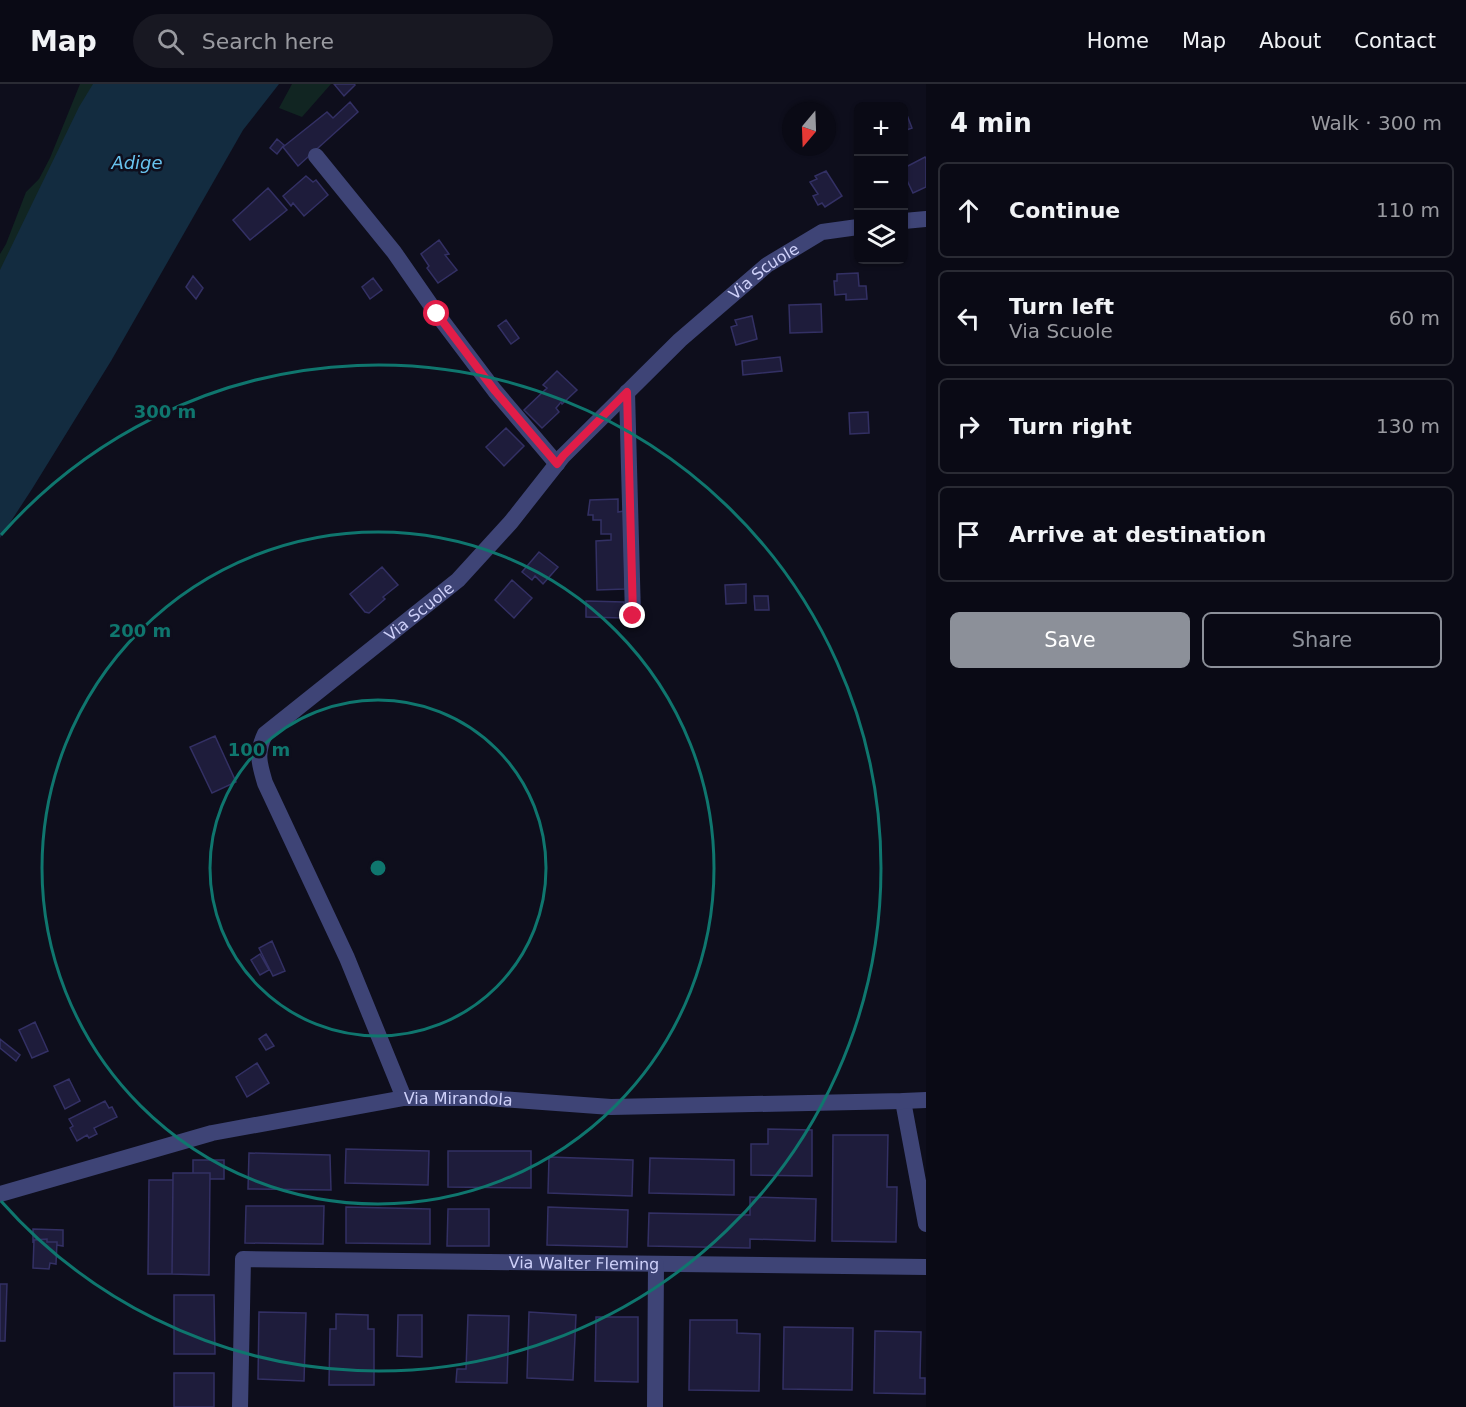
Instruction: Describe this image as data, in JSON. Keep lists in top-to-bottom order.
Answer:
{
  "streets": {
    "street": ["Via Scuole", "Via Mirandola", "Via Walter Fleming"]
  },
  "crossings": [
    ["Via Scuole", "Via Mirandola"]
  ],
  "water": ["Adige"],
  "north": "bottom",
  "page": {
    "header": "Map",
    "search": "Search here",
    "nav": [
      "Home",
      "Map",
      "About",
      "Contact"
    ],
    "heading": ["4 min", "Walk · 300 m"],
    "map_buttons": ["+", "−"],
    "list": [
      ["Continue", "110 m"],
      ["Turn left", "Via Scuole", "60 m"],
      ["Turn right", "130 m"],
      "Arrive at destination"
    ],
    "buttons": ["Save", "Share"]
  },
  "rings": ["300 m", "200 m", "100 m"]
}
